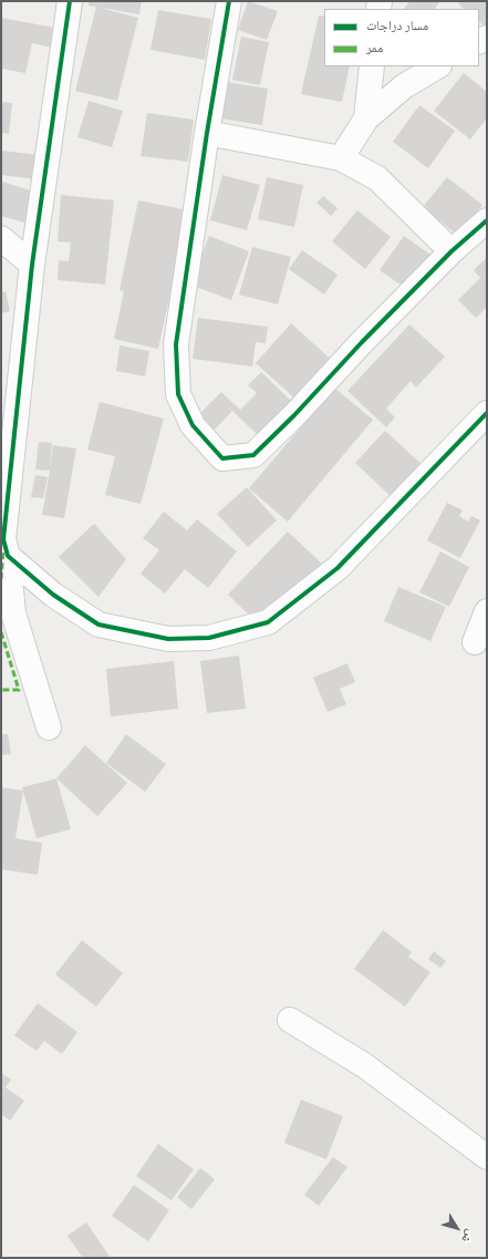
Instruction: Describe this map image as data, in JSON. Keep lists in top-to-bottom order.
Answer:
{
  "legend": ["مسار دراجات", "ممر"],
  "north": "bottom right"
}
